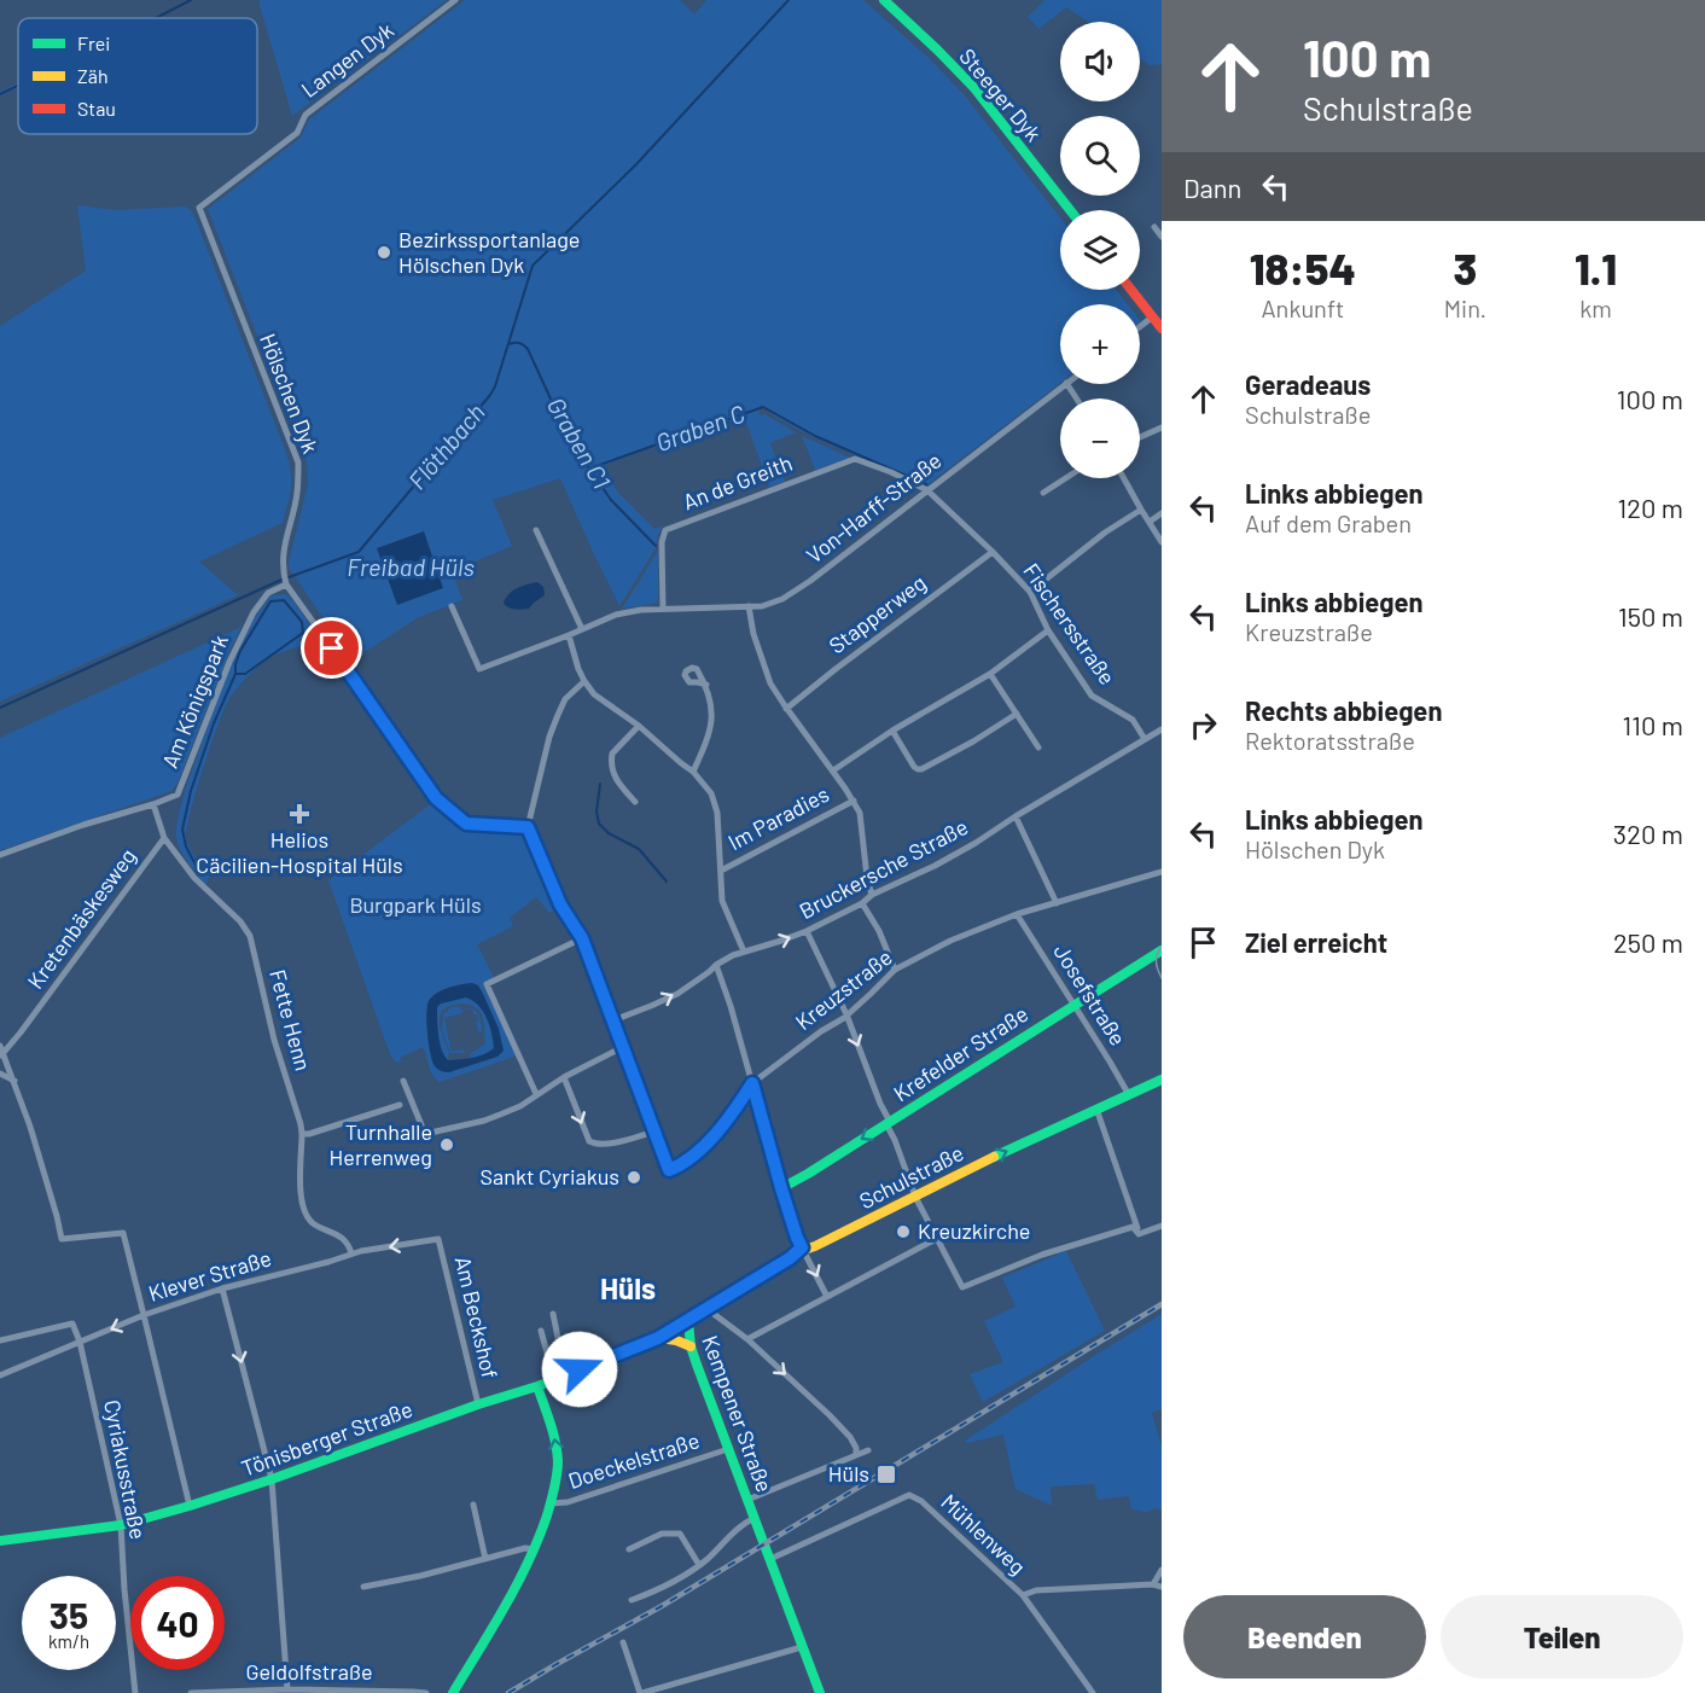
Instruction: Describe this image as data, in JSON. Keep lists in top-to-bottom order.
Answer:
{
  "streets": {
    "street": [
      "Langen Dyk",
      "Steeger Dyk",
      "Hölschen Dyk",
      "An de Greith",
      "Von-Harff-Straße",
      "Stapperweg",
      "Fischersstraße",
      "Am Königspark",
      "Im Paradies",
      "Bruckersche Straße",
      "Kretenbäskesweg",
      "Kreuzstraße",
      "Josefstraße",
      "Fette Henn",
      "Krefelder Straße",
      "Schulstraße",
      "Klever Straße",
      "Am Beckshof",
      "Kempener Straße",
      "Tönisberger Straße",
      "Doeckelstraße",
      "Cyriakusstraße",
      "Mühlenweg",
      "Geldolfstraße"
    ]
  },
  "crossings": [
    ["Langen Dyk", "Hölschen Dyk"],
    ["Hölschen Dyk", "Am Königspark"],
    ["An de Greith", "Von-Harff-Straße"],
    ["An de Greith", "Fischersstraße"],
    ["Von-Harff-Straße", "Fischersstraße"],
    ["Stapperweg", "Fischersstraße"],
    ["Fischersstraße", "Im Paradies"],
    ["Fischersstraße", "Bruckersche Straße"],
    ["Am Königspark", "Fette Henn"],
    ["Kretenbäskesweg", "Fette Henn"],
    ["Kreuzstraße", "Josefstraße"],
    ["Josefstraße", "Krefelder Straße"],
    ["Josefstraße", "Schulstraße"],
    ["Fette Henn", "Klever Straße"],
    ["Schulstraße", "Kempener Straße"],
    ["Schulstraße", "Tönisberger Straße"],
    ["Klever Straße", "Am Beckshof"],
    ["Klever Straße", "Cyriakusstraße"],
    ["Am Beckshof", "Tönisberger Straße"],
    ["Kempener Straße", "Tönisberger Straße"],
    ["Kempener Straße", "Doeckelstraße"],
    ["Kempener Straße", "Mühlenweg"],
    ["Tönisberger Straße", "Cyriakusstraße"]
  ],
  "one_way": ["Schulstraße"],
  "districts": ["Hüls"],
  "water": [
    "Graben C",
    "Graben C1",
    "Flöthbach",
    "Freibad Hüls"
  ],
  "parks": ["Burgpark Hüls"],
  "places": {
    "other": [
      "Bezirkssportanlage Hölschen Dyk",
      "Turnhalle Herrenweg",
      "Sankt Cyriakus",
      "Kreuzkirche"
    ],
    "health": ["Helios Cäcilien-Hospital Hüls"],
    "transit": ["Hüls"]
  },
  "legend": ["Frei", "Zäh", "Stau"],
  "page": {
    "turn": ["100 m", "Schulstraße"],
    "map_buttons": ["+", "−"],
    "then": "Dann",
    "eta": [
      "18:54",
      "Ankunft",
      "3",
      "Min.",
      "1.1",
      "km"
    ],
    "list": [
      {
        "name": "Geradeaus",
        "note": "Schulstraße",
        "value": "100 m"
      },
      {
        "name": "Links abbiegen",
        "note": "Auf dem Graben",
        "value": "120 m"
      },
      {
        "name": "Links abbiegen",
        "note": "Kreuzstraße",
        "value": "150 m"
      },
      {
        "name": "Rechts abbiegen",
        "note": "Rektoratsstraße",
        "value": "110 m"
      },
      {
        "name": "Links abbiegen",
        "note": "Hölschen Dyk",
        "value": "320 m"
      },
      {
        "name": "Ziel erreicht",
        "value": "250 m"
      }
    ],
    "speed": "35 km/h",
    "limit": "40",
    "buttons": ["Beenden", "Teilen"]
  }
}
